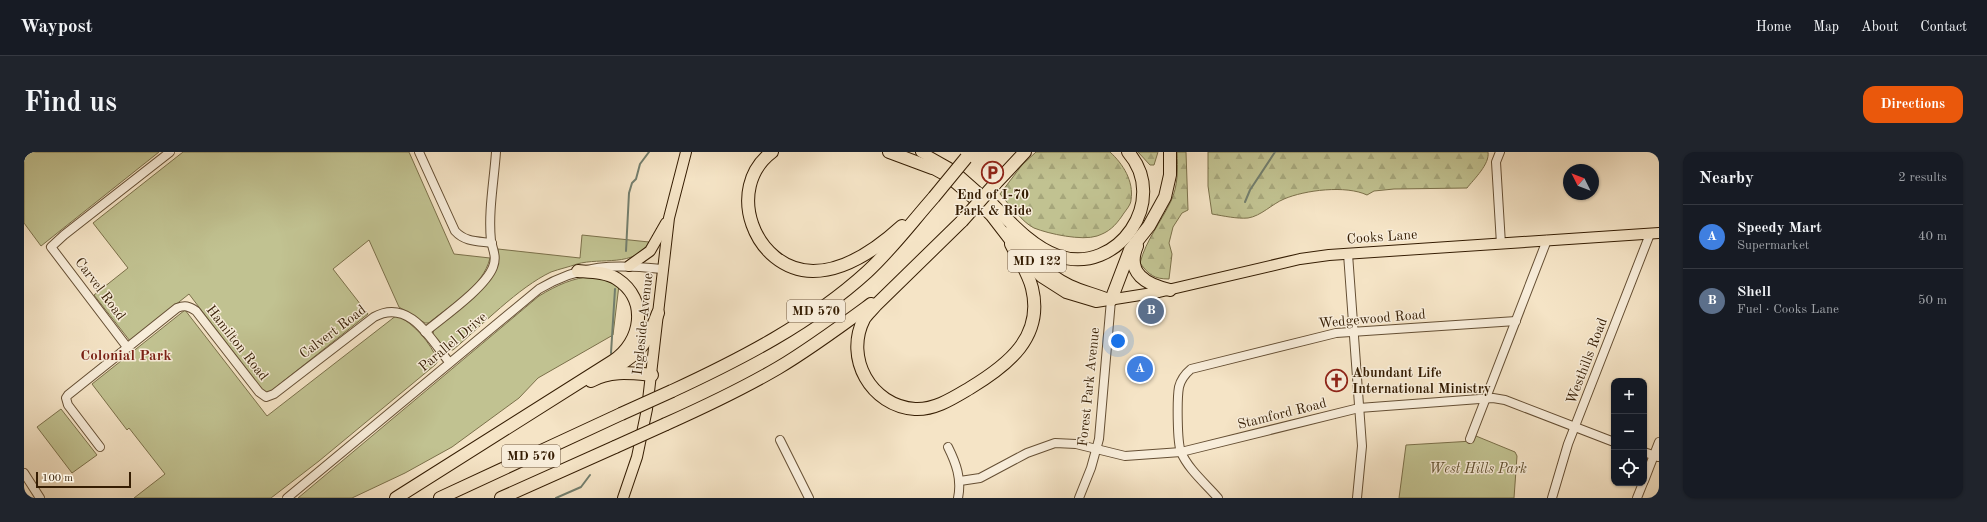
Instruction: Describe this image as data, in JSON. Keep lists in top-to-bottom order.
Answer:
{
  "streets": {
    "highway": ["MD 570"],
    "main road": ["Cooks Lane", "MD 122", "Ingleside Avenue"],
    "street": [
      "Carvel Road",
      "Wedgewood Road",
      "Calvert Road",
      "Parallel Drive",
      "Hamilton Road",
      "Westhills Road",
      "Forest Park Avenue",
      "Stamford Road"
    ]
  },
  "crossings": [
    ["Cooks Lane", "MD 122"],
    ["Cooks Lane", "Westhills Road"],
    ["Cooks Lane", "Forest Park Avenue"],
    ["MD 122", "Forest Park Avenue"],
    ["Carvel Road", "Hamilton Road"],
    ["Wedgewood Road", "Stamford Road"],
    ["Ingleside Avenue", "Parallel Drive"],
    ["Calvert Road", "Parallel Drive"],
    ["Calvert Road", "Hamilton Road"],
    ["Westhills Road", "Stamford Road"],
    ["Forest Park Avenue", "Stamford Road"]
  ],
  "districts": ["Colonial Park"],
  "parks": ["West Hills Park"],
  "places": {
    "parking": ["End of I-70 Park & Ride"],
    "church": ["Abundant Life International Ministry"]
  },
  "scale_bar": "100 m",
  "north": "top left",
  "page": {
    "header": "Waypost",
    "nav": [
      "Home",
      "Map",
      "About",
      "Contact"
    ],
    "buttons": "Directions",
    "title": "Find us",
    "heading": ["Nearby", "2 results"],
    "list": [
      {
        "mark": "A",
        "name": "Speedy Mart",
        "note": "Supermarket",
        "value": "40 m"
      },
      {
        "mark": "B",
        "name": "Shell",
        "note": "Fuel · Cooks Lane",
        "value": "50 m"
      }
    ],
    "pins": ["B", "A"],
    "map_buttons": ["+", "−"],
    "scale": "100 m"
  }
}
